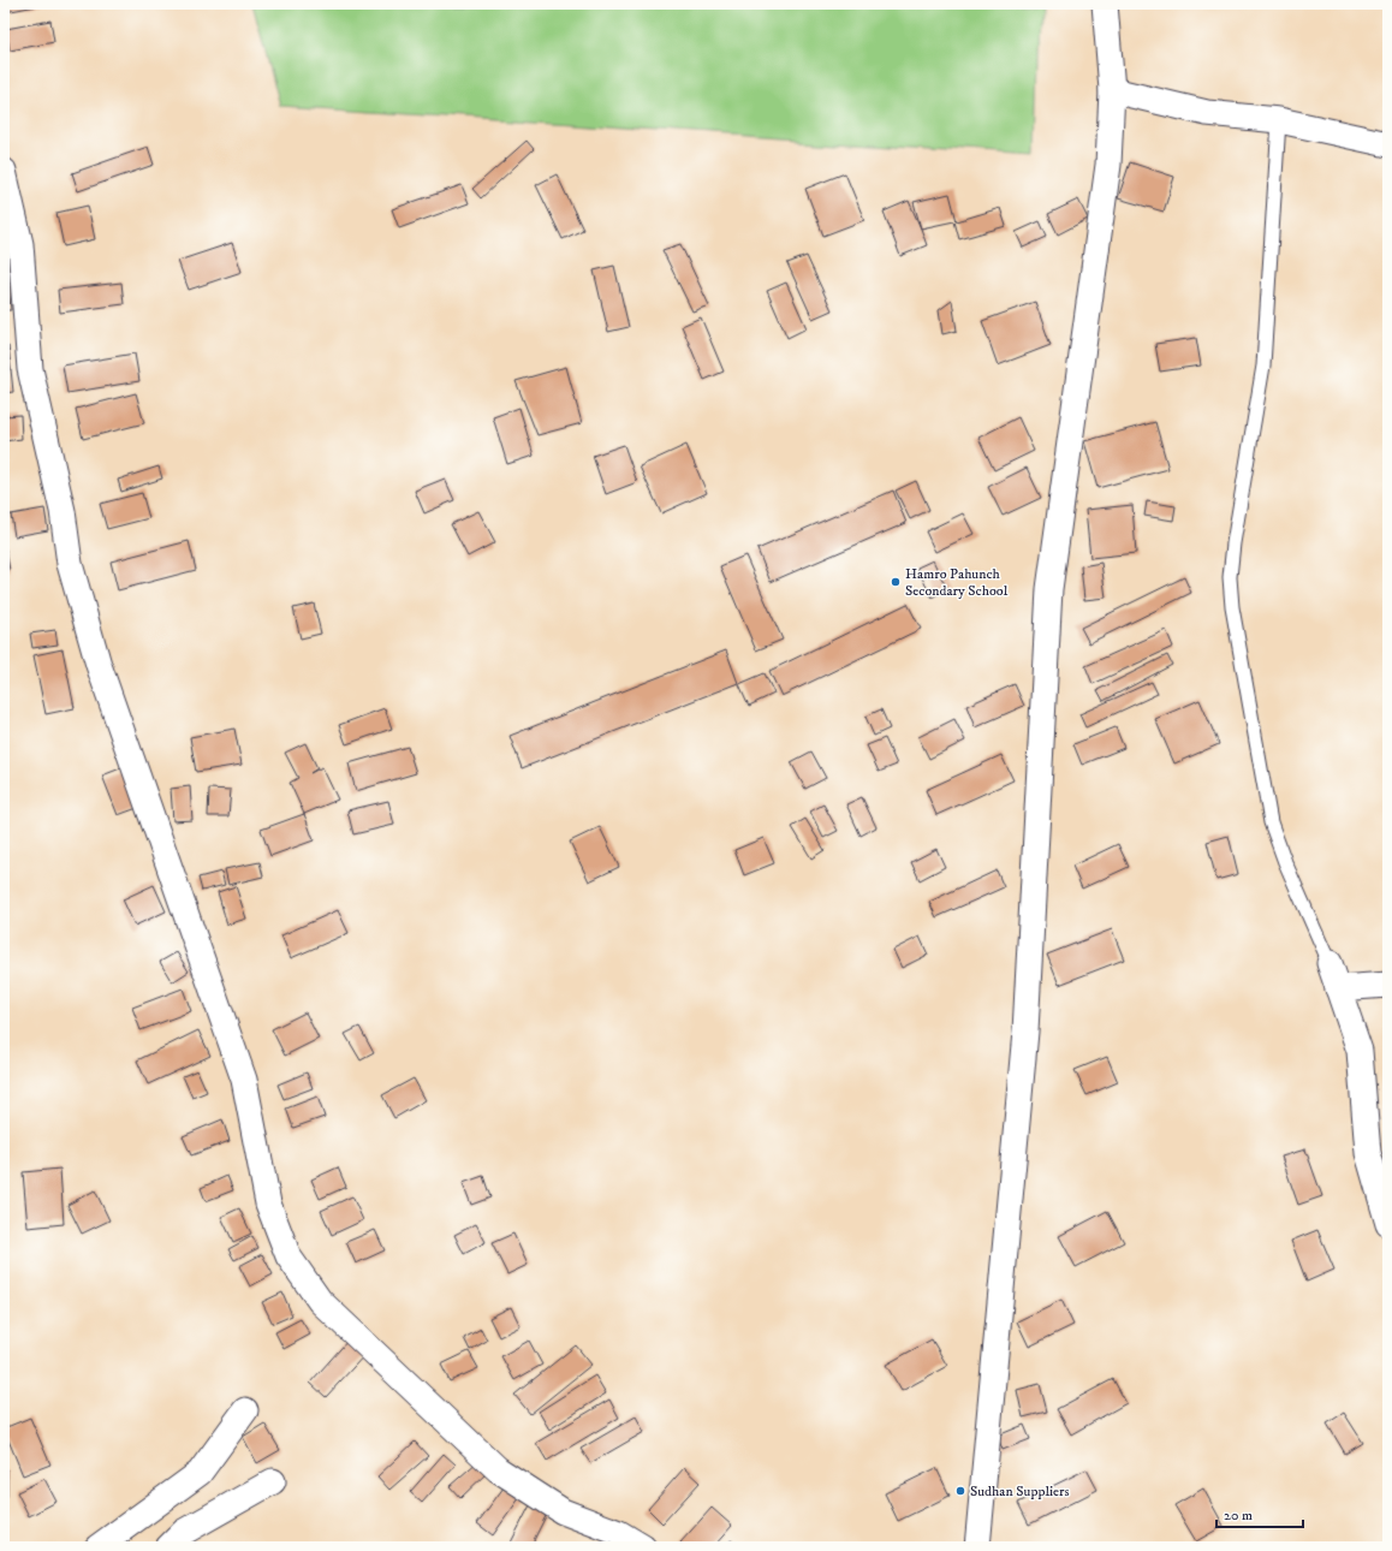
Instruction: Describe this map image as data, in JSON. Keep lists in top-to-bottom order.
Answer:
{
  "places": ["Hamro Pahunch Secondary School", "Sudhan Suppliers"],
  "scale_bar": "20 m"
}
